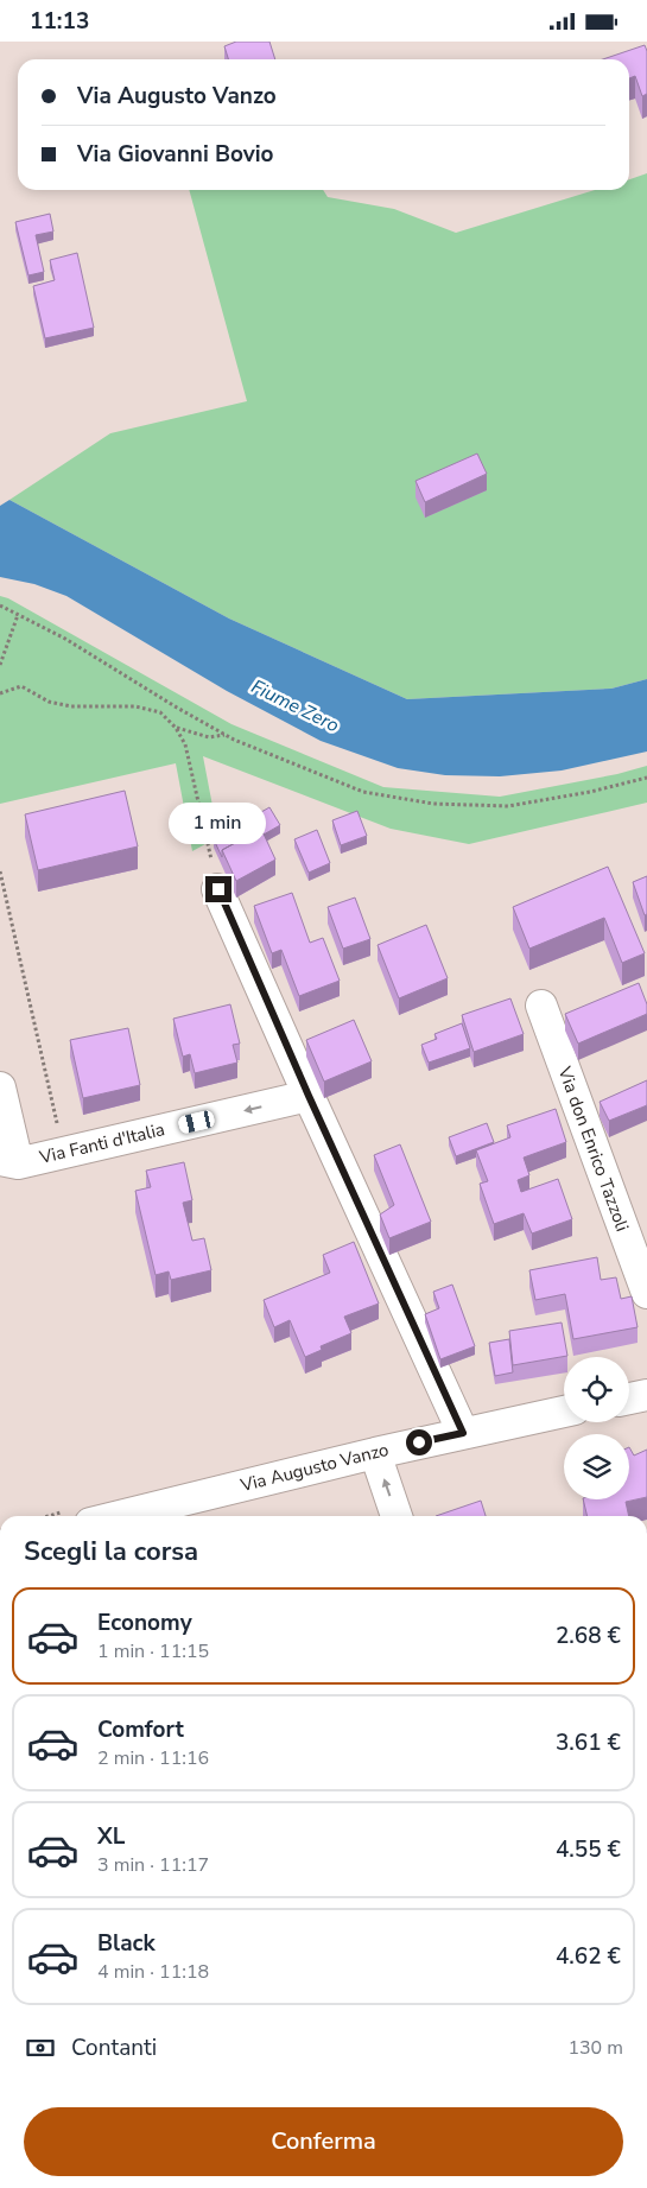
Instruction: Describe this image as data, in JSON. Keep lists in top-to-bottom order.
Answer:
{
  "streets": {
    "street": ["Via Fanti d'Italia", "Via don Enrico Tazzoli", "Via Augusto Vanzo"]
  },
  "one_way": ["Via Fanti d'Italia"],
  "water": ["Fiume Zero"],
  "page": {
    "status": "11:13",
    "banner": ["Via Augusto Vanzo", "Via Giovanni Bovio"],
    "bubble": "1 min",
    "heading": "Scegli la corsa",
    "list": [
      {
        "name": "Economy",
        "note": "1 min · 11:15",
        "value": "2.68 €"
      },
      {
        "name": "Comfort",
        "note": "2 min · 11:16",
        "value": "3.61 €"
      },
      {
        "name": "XL",
        "note": "3 min · 11:17",
        "value": "4.55 €"
      },
      {
        "name": "Black",
        "note": "4 min · 11:18",
        "value": "4.62 €"
      }
    ],
    "pay": ["Contanti", "130 m"],
    "buttons": "Conferma"
  }
}
